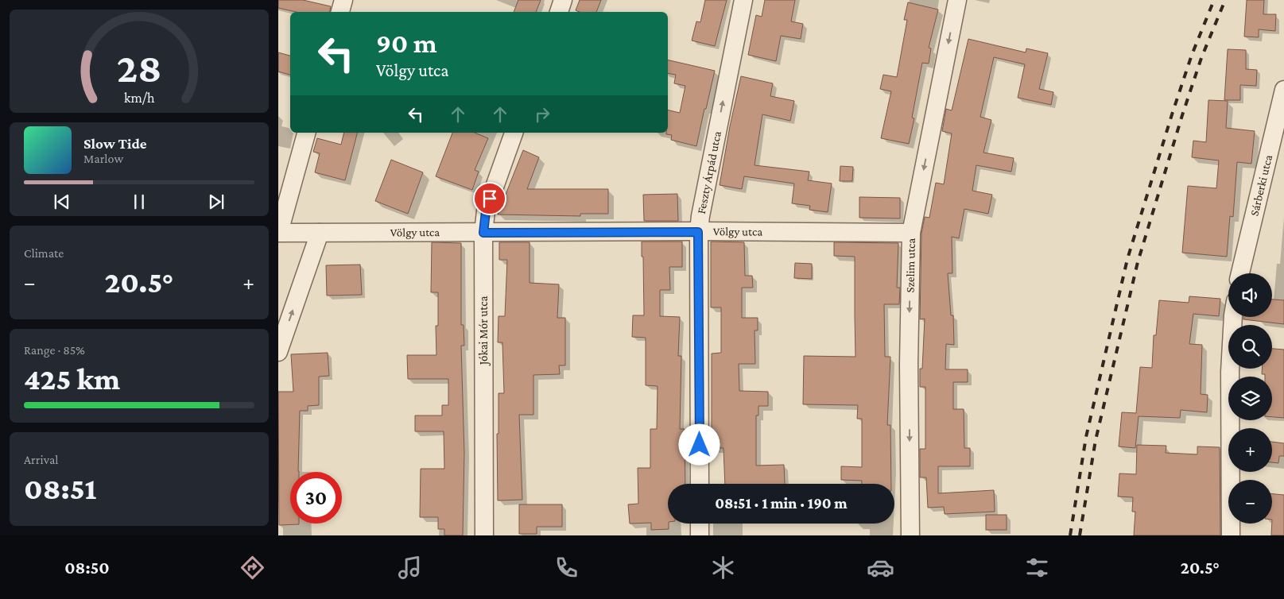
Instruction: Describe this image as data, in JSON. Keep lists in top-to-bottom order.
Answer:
{
  "streets": {
    "street": [
      "Feszty Árpád utca",
      "Sárberki utca",
      "Völgy utca",
      "Szelim utca",
      "Jókai Mór utca"
    ]
  },
  "crossings": [
    ["Feszty Árpád utca", "Völgy utca"],
    ["Völgy utca", "Szelim utca"],
    ["Völgy utca", "Jókai Mór utca"]
  ],
  "one_way": ["Feszty Árpád utca", "Szelim utca"],
  "page": {
    "turn": ["90 m", "Völgy utca"],
    "song": ["Slow Tide", "Marlow"],
    "tile": [
      "Climate",
      ["Range · 85%", "425 km"],
      ["Arrival", "08:51"]
    ],
    "heat": ["−", "20.5°", "+"],
    "map_buttons": ["+", "−"],
    "limit": "30",
    "trip": "08:51 · 1 min · 190 m",
    "tabs": ["08:50", "20.5°"],
    "gauge": ["28", "km/h"]
  }
}
